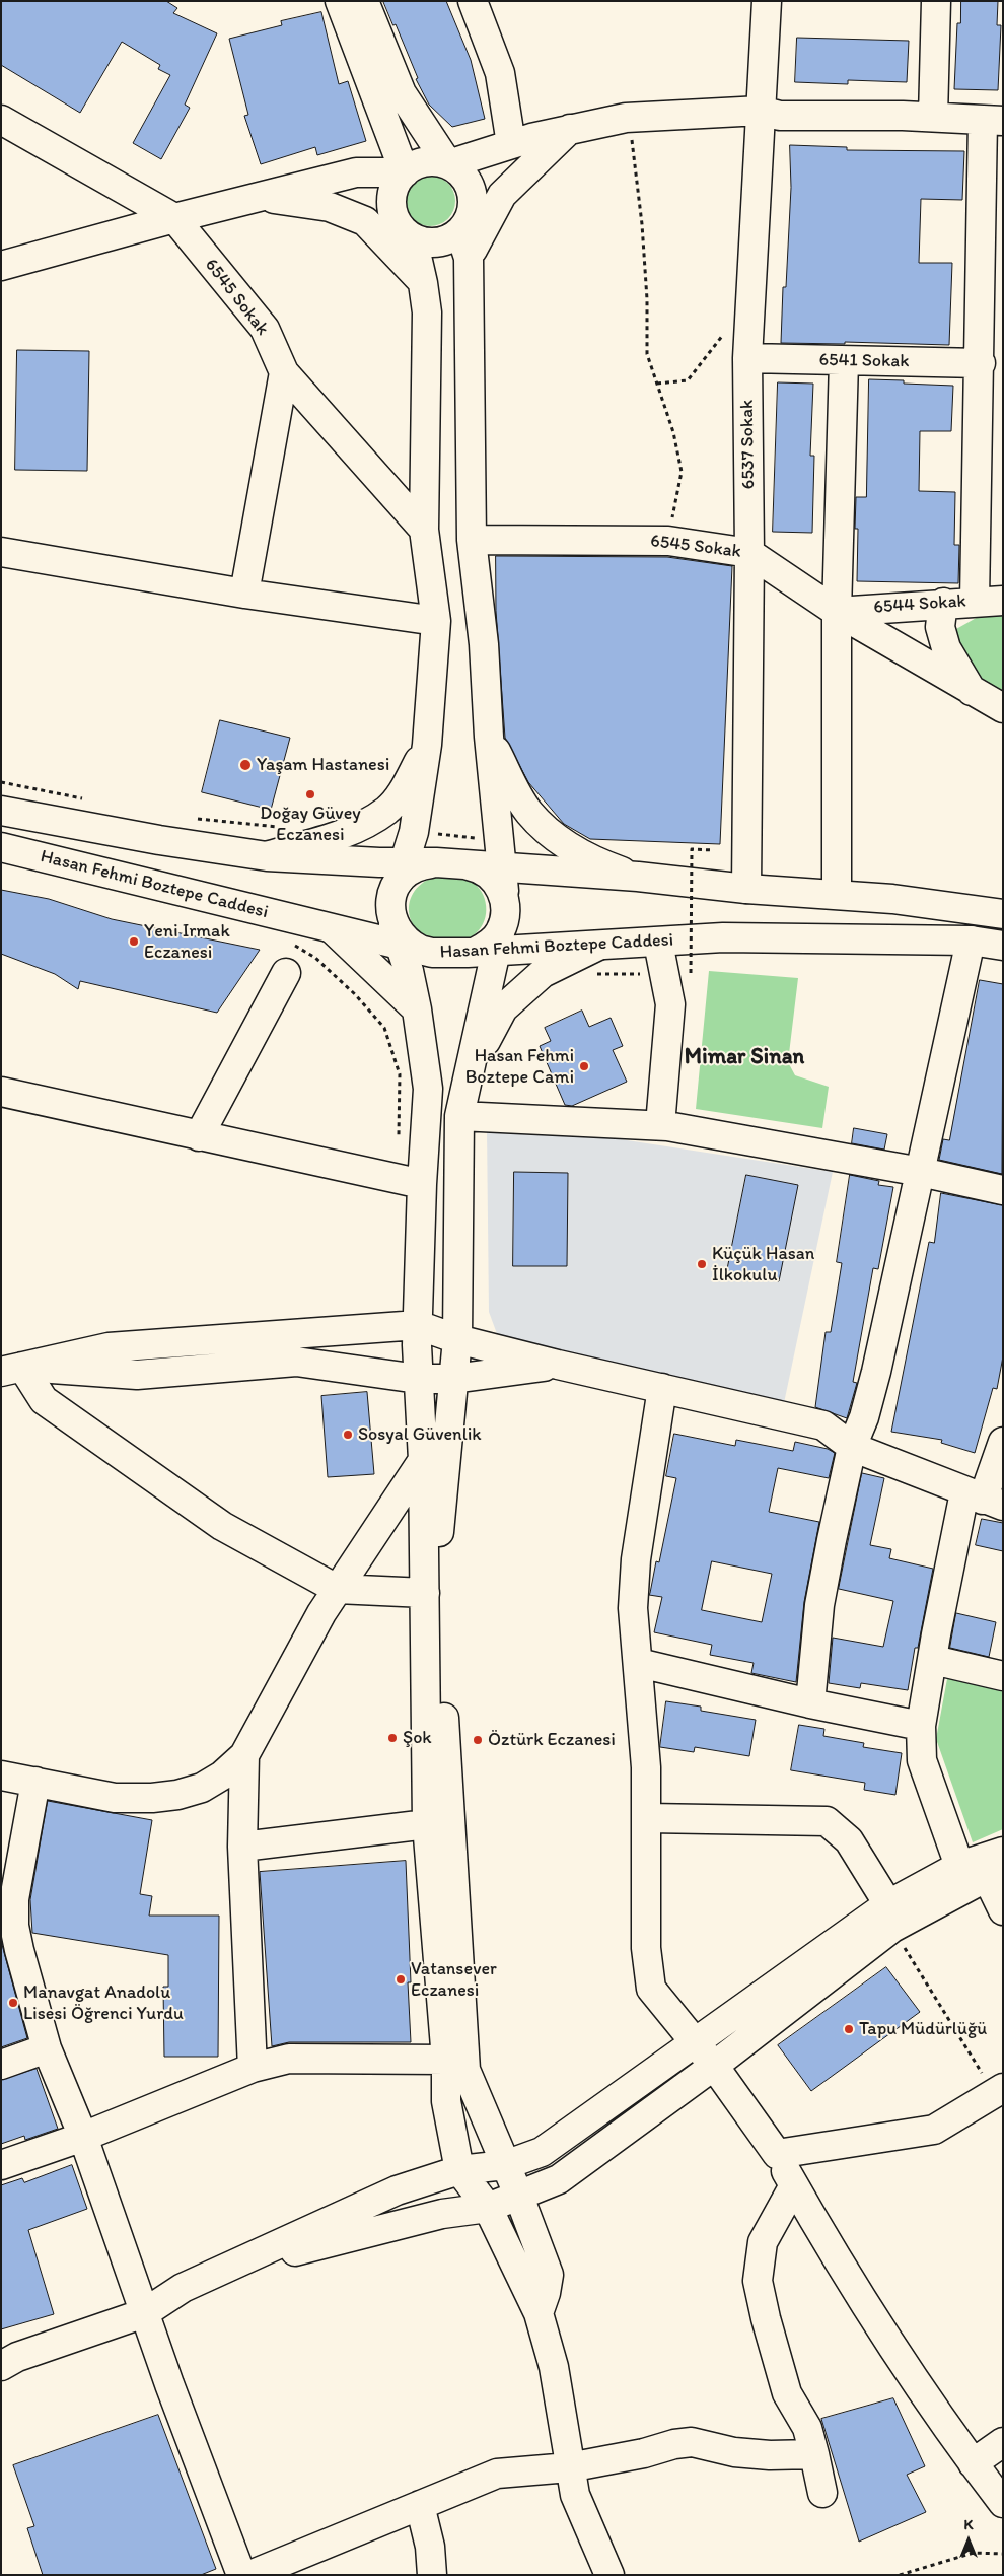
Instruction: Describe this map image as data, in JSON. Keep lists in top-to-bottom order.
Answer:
{
  "streets": {
    "street": [
      "6545 Sokak",
      "6541 Sokak",
      "6537 Sokak",
      "6544 Sokak",
      "Hasan Fehmi Boztepe Caddesi"
    ]
  },
  "crossings": [
    ["6545 Sokak", "6537 Sokak"],
    ["6545 Sokak", "6544 Sokak"],
    ["6541 Sokak", "6537 Sokak"]
  ],
  "districts": ["Mimar Sinan"],
  "places": [
    "Yaşam Hastanesi",
    "Doğay Güvey Eczanesi",
    "Yeni Irmak Eczanesi",
    "Hasan Fehmi Boztepe Cami",
    "Küçük Hasan İlkokulu",
    "Sosyal Güvenlik",
    "Şok",
    "Öztürk Eczanesi",
    "Vatansever Eczanesi",
    "Manavgat Anadolu Lisesi Öğrenci Yurdu",
    "Tapu Müdürlüğü"
  ],
  "north": "top"
}
